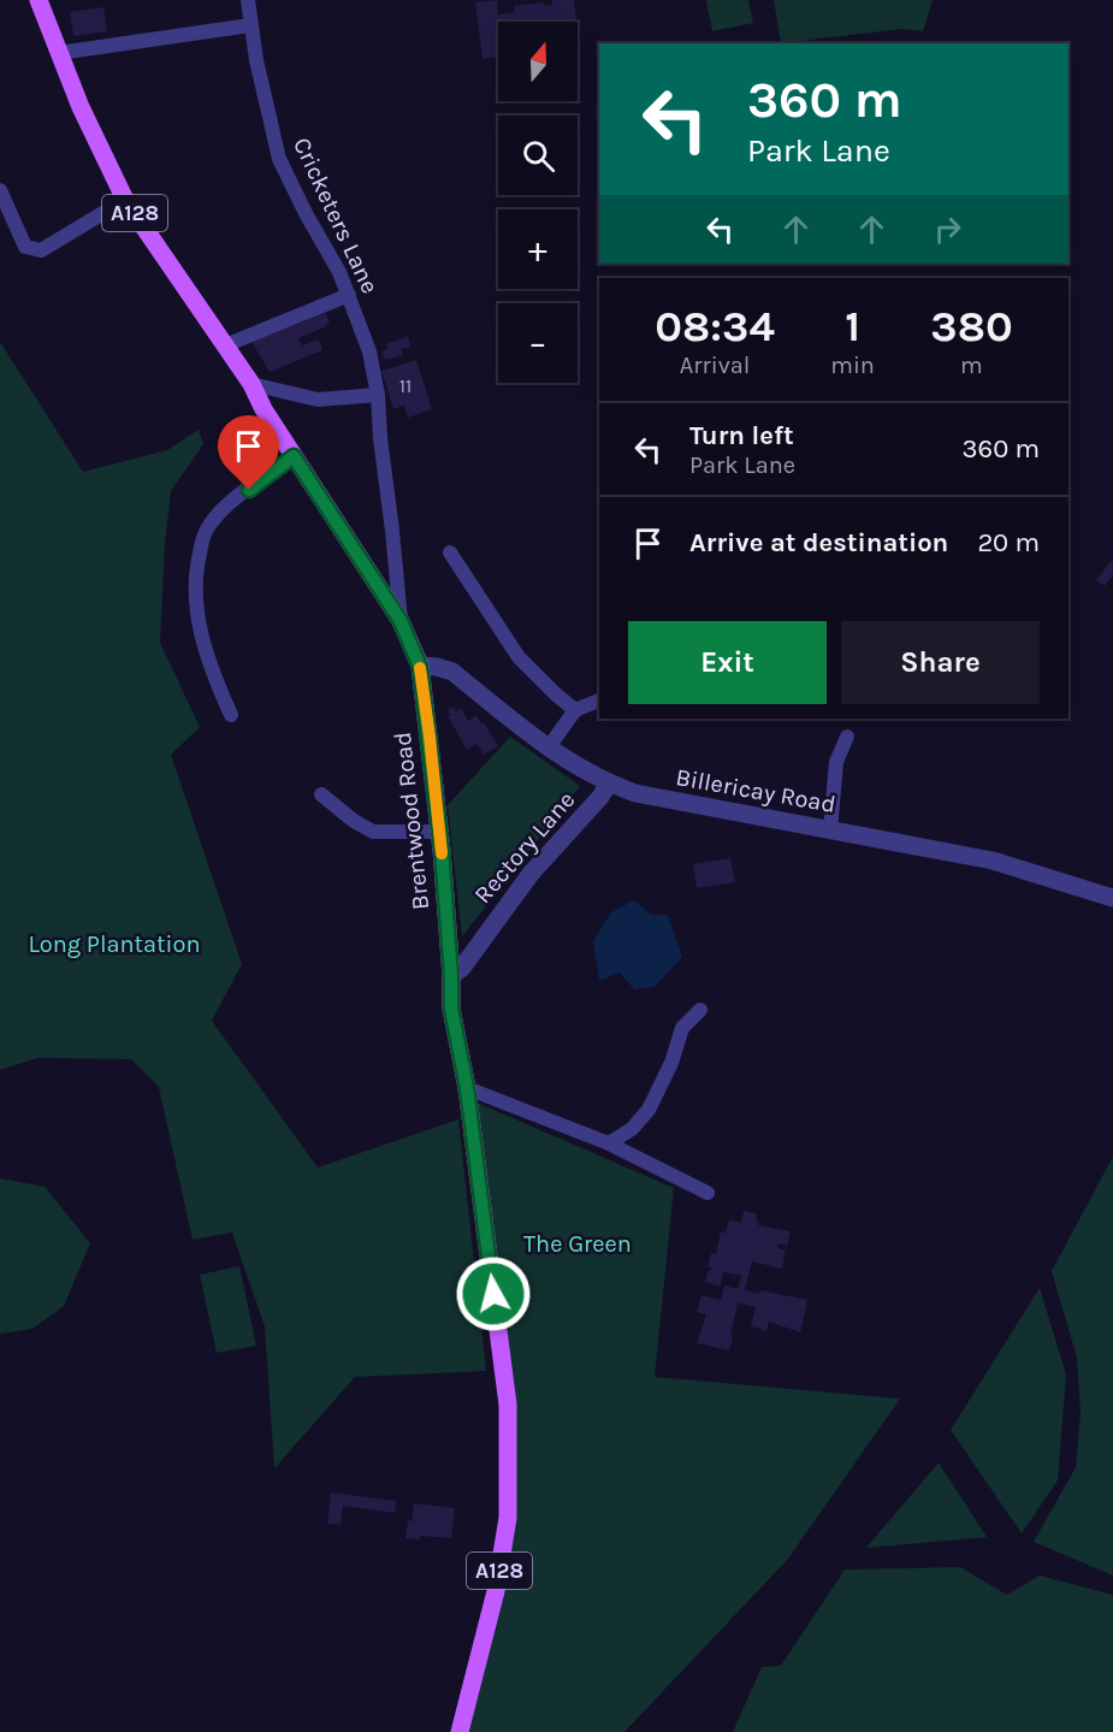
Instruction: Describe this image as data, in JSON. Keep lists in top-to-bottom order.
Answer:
{
  "streets": {
    "main road": ["A128", "Brentwood Road"],
    "street": ["Cricketers Lane", "Billericay Road", "Rectory Lane"]
  },
  "crossings": [
    ["Cricketers Lane", "Brentwood Road"],
    ["Billericay Road", "Brentwood Road"],
    ["Billericay Road", "Rectory Lane"],
    ["Brentwood Road", "Rectory Lane"]
  ],
  "parks": ["Long Plantation", "The Green"],
  "house_numbers": ["11"],
  "north": "top",
  "page": {
    "map_buttons": ["+", "−"],
    "turn": ["360 m", "Park Lane"],
    "eta": [
      "08:34",
      "Arrival",
      "1",
      "min",
      "380",
      "m"
    ],
    "list": [
      {
        "name": "Turn left",
        "note": "Park Lane",
        "value": "360 m"
      },
      {
        "name": "Arrive at destination",
        "value": "20 m"
      }
    ],
    "buttons": ["Exit", "Share"]
  }
}
